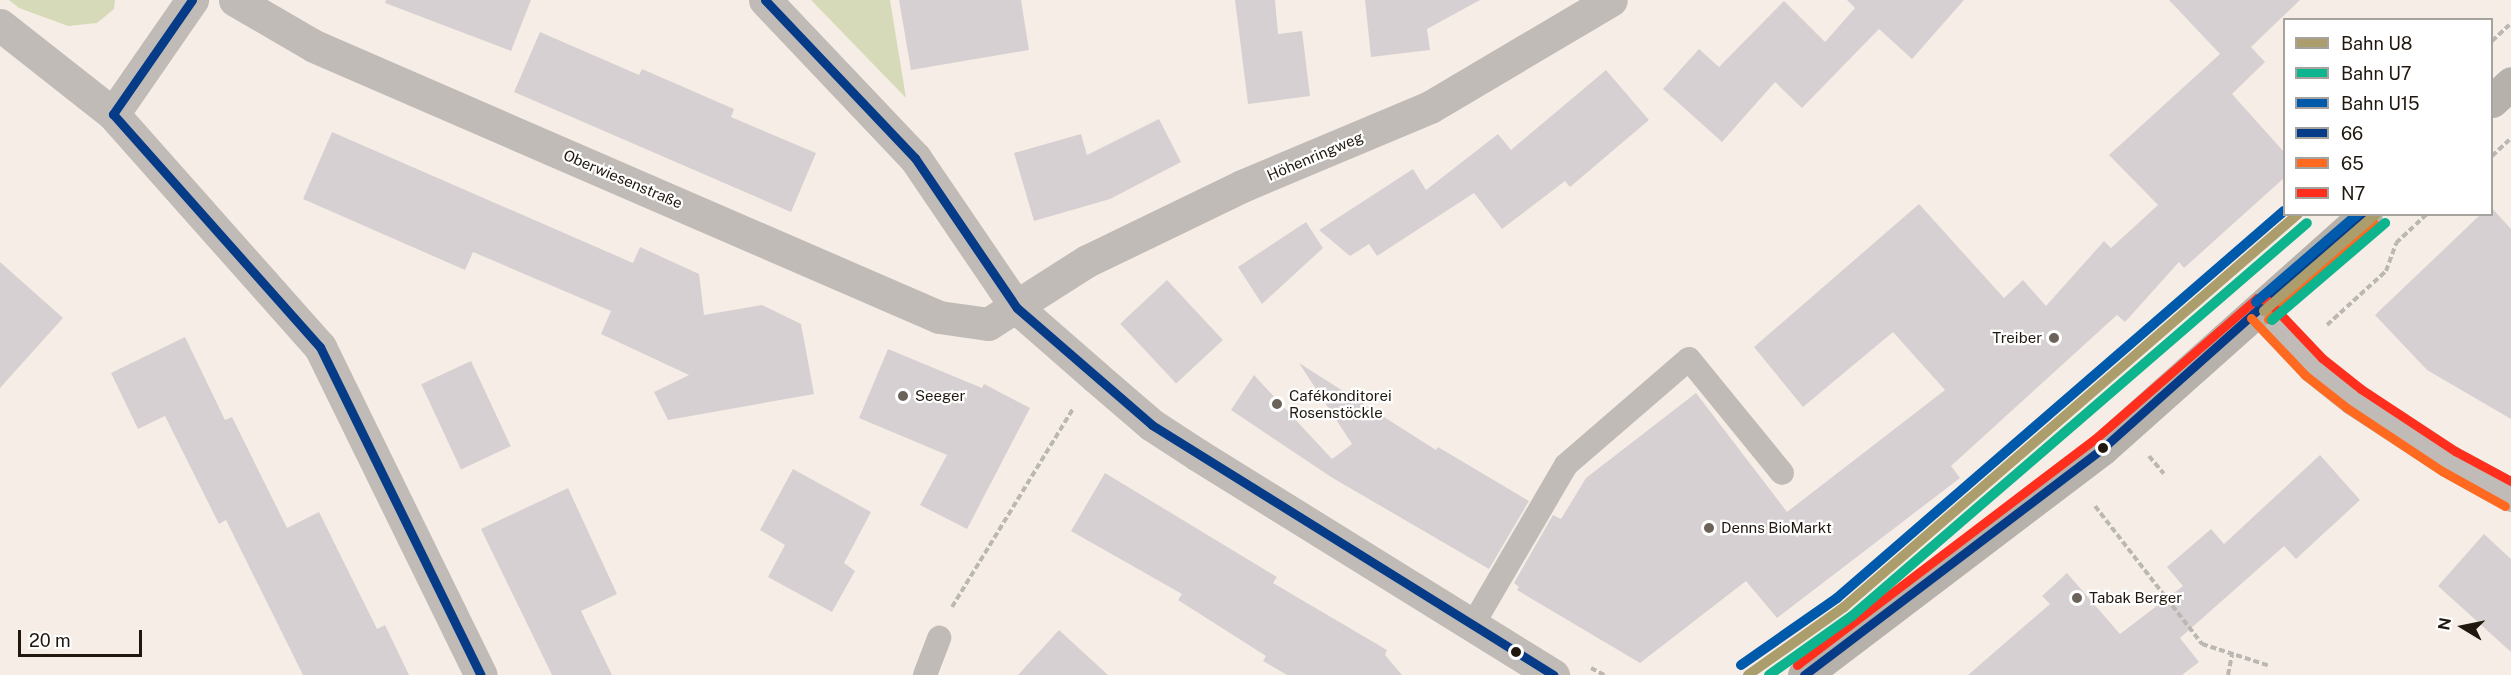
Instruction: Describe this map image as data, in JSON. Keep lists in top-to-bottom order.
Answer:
{
  "streets": {
    "street": ["Höhenringweg", "Oberwiesenstraße"]
  },
  "crossings": [
    ["Höhenringweg", "Oberwiesenstraße"]
  ],
  "places": [
    "Treiber",
    "Seeger",
    "Cafékonditorei Rosenstöckle",
    "Denns BioMarkt",
    "Tabak Berger"
  ],
  "lines": [
    "transit line 66",
    "rail line U15",
    "rail line U8",
    "rail line U7",
    "transit line 65",
    "transit line N7"
  ],
  "legend": [
    "Bahn U8",
    "Bahn U7",
    "Bahn U15",
    "66",
    "65",
    "N7"
  ],
  "scale_bar": "20 m",
  "north": "left"
}
